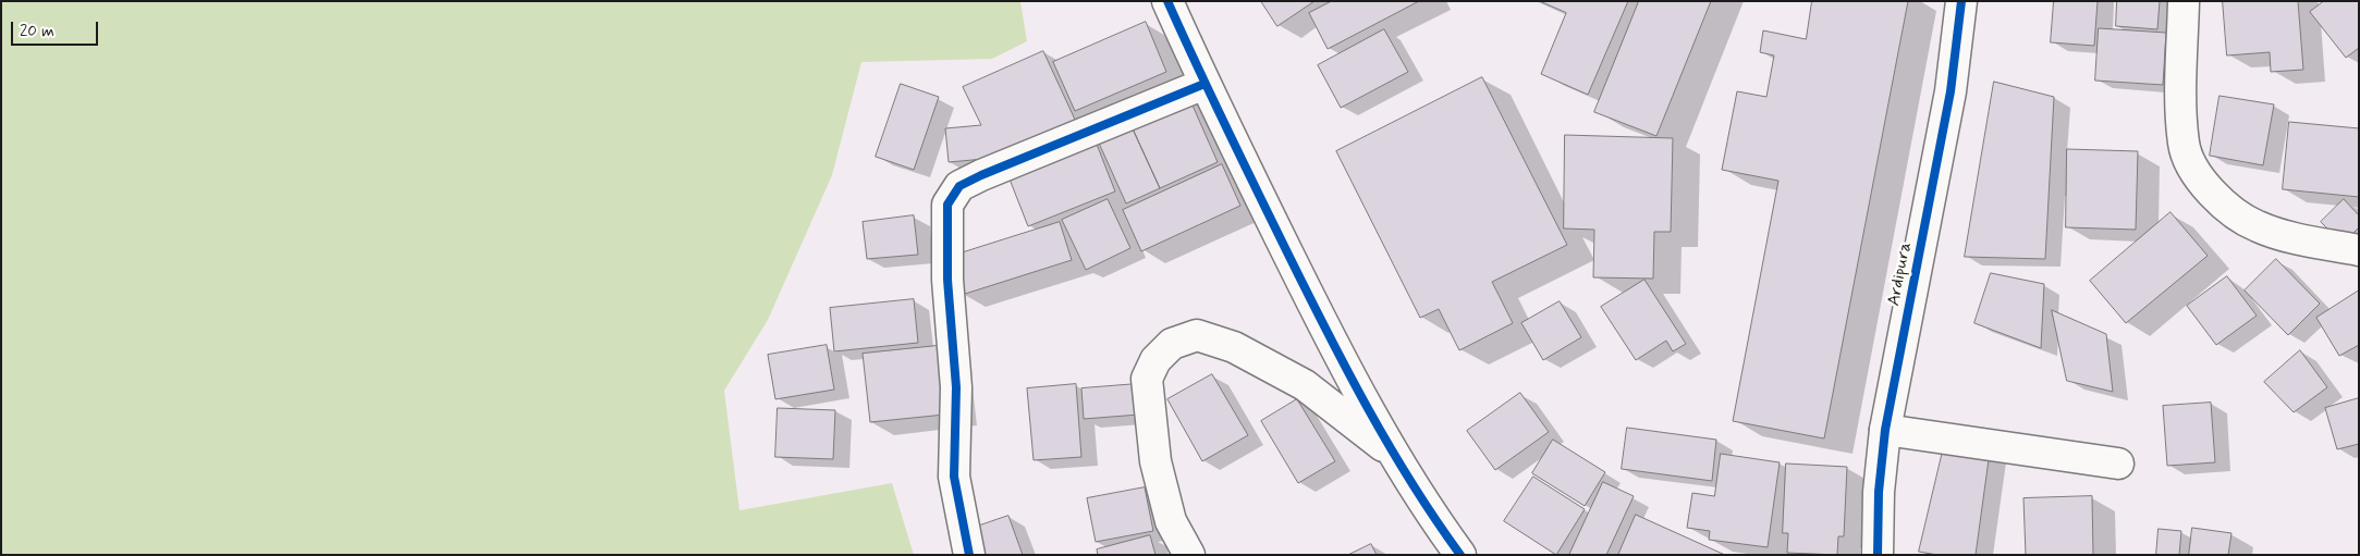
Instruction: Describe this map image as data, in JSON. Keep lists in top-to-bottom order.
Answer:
{
  "streets": {
    "street": ["Ardipura"]
  },
  "scale_bar": "20 m"
}
